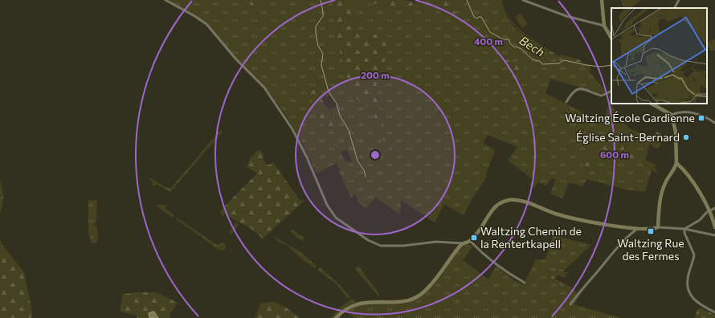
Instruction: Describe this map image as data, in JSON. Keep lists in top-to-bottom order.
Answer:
{
  "water": ["Bech"],
  "places": {
    "transit": ["Waltzing École Gardienne", "Waltzing Rue des Fermes", "Waltzing Chemin de la Rentertkapell"],
    "other": ["Église Saint-Bernard"]
  },
  "rings": ["400 m", "200 m", "600 m"]
}
